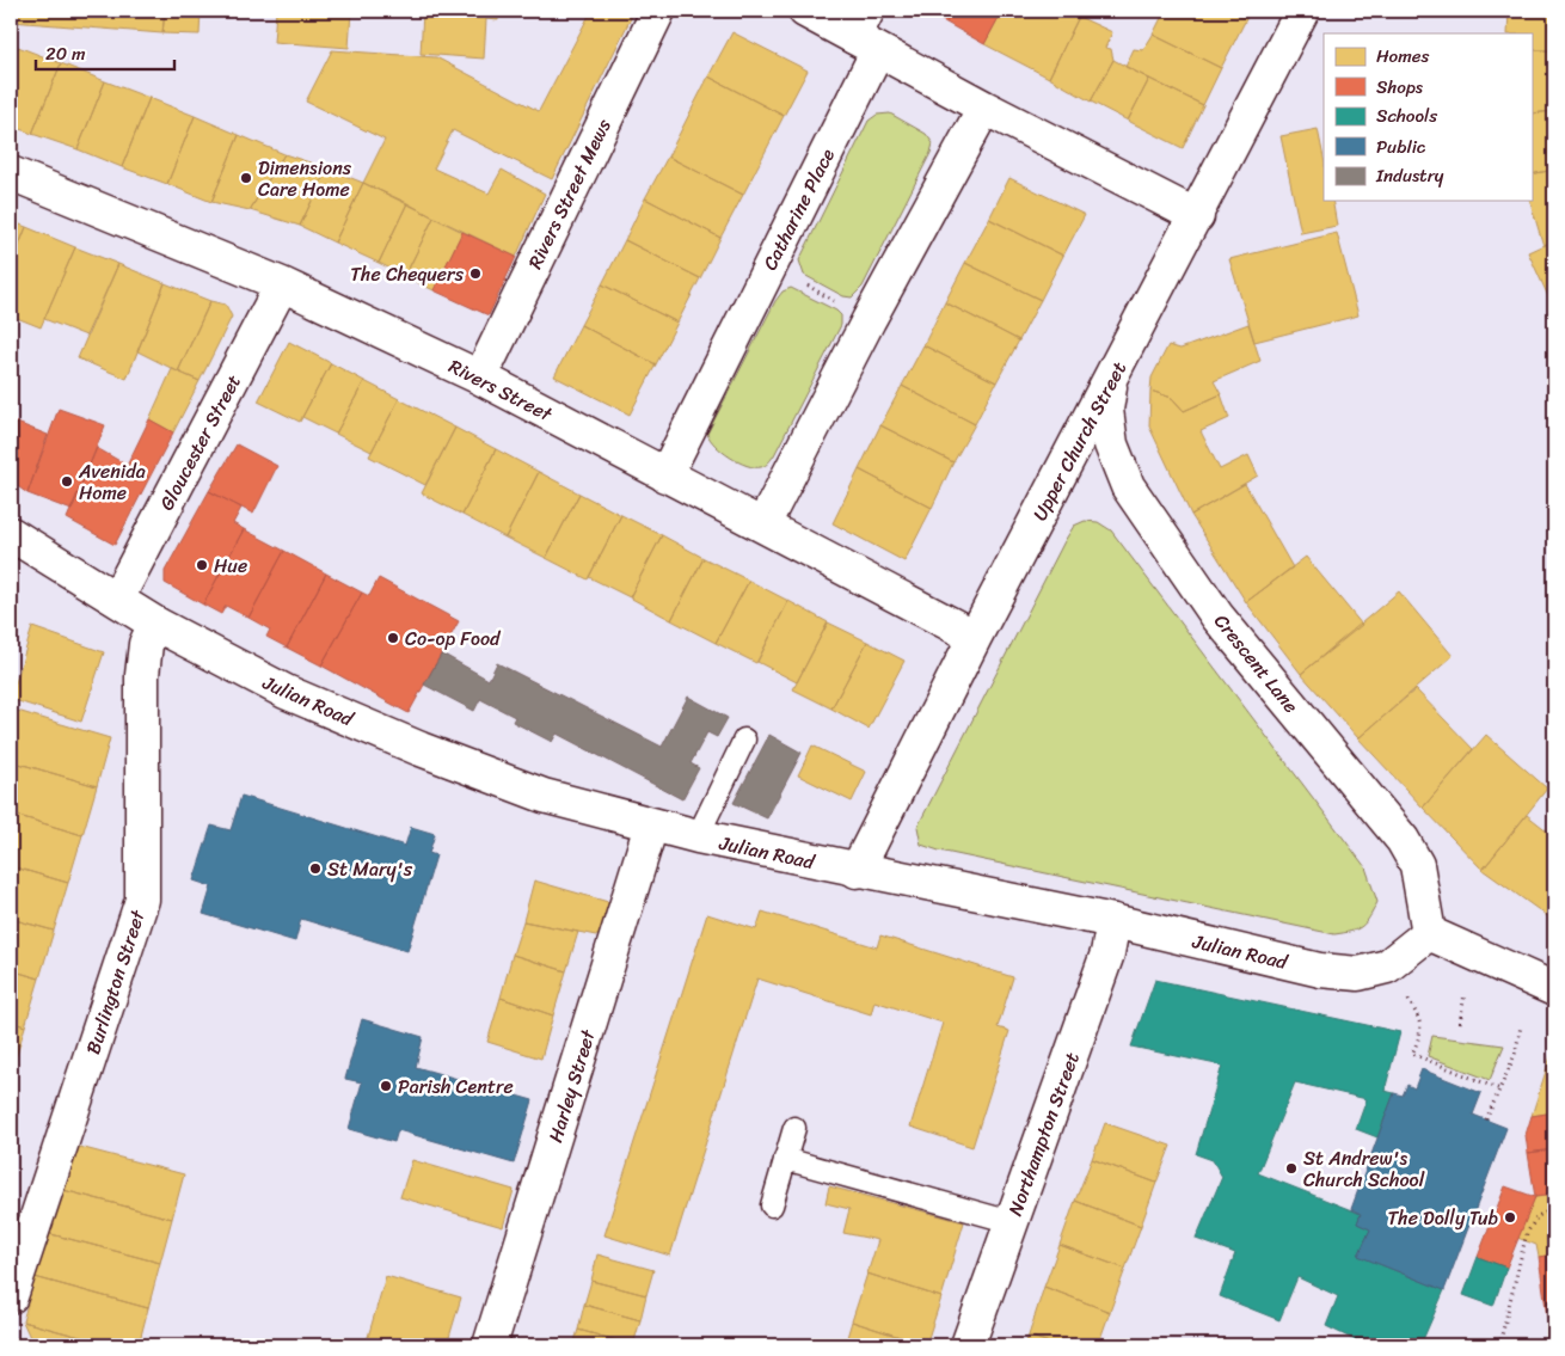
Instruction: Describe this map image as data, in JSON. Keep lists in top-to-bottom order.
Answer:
{
  "streets": {
    "street": [
      "Rivers Street Mews",
      "Catharine Place",
      "Rivers Street",
      "Upper Church Street",
      "Gloucester Street",
      "Crescent Lane",
      "Julian Road",
      "Burlington Street",
      "Harley Street",
      "Northampton Street"
    ]
  },
  "crossings": [
    ["Rivers Street Mews", "Rivers Street"],
    ["Catharine Place", "Rivers Street"],
    ["Rivers Street", "Upper Church Street"],
    ["Rivers Street", "Gloucester Street"],
    ["Upper Church Street", "Crescent Lane"],
    ["Upper Church Street", "Julian Road"],
    ["Gloucester Street", "Julian Road"],
    ["Crescent Lane", "Julian Road"],
    ["Julian Road", "Burlington Street"],
    ["Julian Road", "Harley Street"],
    ["Julian Road", "Northampton Street"]
  ],
  "places": [
    "Dimensions Care Home",
    "The Chequers",
    "Avenida Home",
    "Hue",
    "Co-op Food",
    "St Mary's",
    "Parish Centre",
    "St Andrew's Church School",
    "The Dolly Tub"
  ],
  "legend": [
    "Homes",
    "Shops",
    "Schools",
    "Public",
    "Industry"
  ],
  "scale_bar": "20 m"
}
